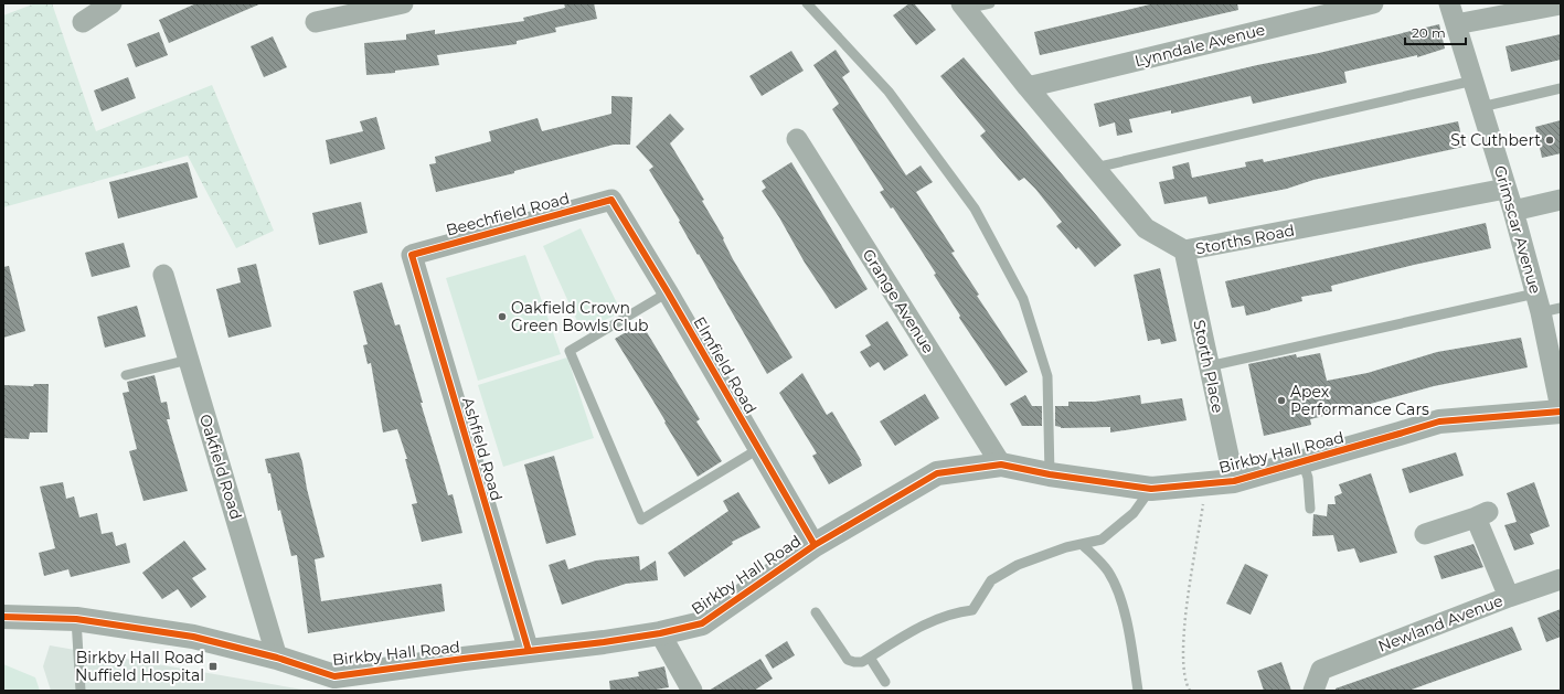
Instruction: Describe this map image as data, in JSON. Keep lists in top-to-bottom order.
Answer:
{
  "streets": {
    "street": [
      "Lynndale Avenue",
      "Beechfield Road",
      "Grimscar Avenue",
      "Storths Road",
      "Grange Avenue",
      "Elmfield Road",
      "Storth Place",
      "Ashfield Road",
      "Birkby Hall Road",
      "Oakfield Road",
      "Newland Avenue"
    ]
  },
  "crossings": [
    ["Lynndale Avenue", "Storths Road"],
    ["Beechfield Road", "Elmfield Road"],
    ["Beechfield Road", "Ashfield Road"],
    ["Grimscar Avenue", "Storths Road"],
    ["Grimscar Avenue", "Birkby Hall Road"],
    ["Storths Road", "Storth Place"],
    ["Grange Avenue", "Birkby Hall Road"],
    ["Elmfield Road", "Birkby Hall Road"],
    ["Storth Place", "Birkby Hall Road"],
    ["Ashfield Road", "Birkby Hall Road"],
    ["Birkby Hall Road", "Oakfield Road"]
  ],
  "places": {
    "other": ["St Cuthbert", "Oakfield Crown Green Bowls Club", "Apex Performance Cars"],
    "transit": ["Birkby Hall Road Nuffield Hospital"]
  },
  "scale_bar": "20 m"
}
